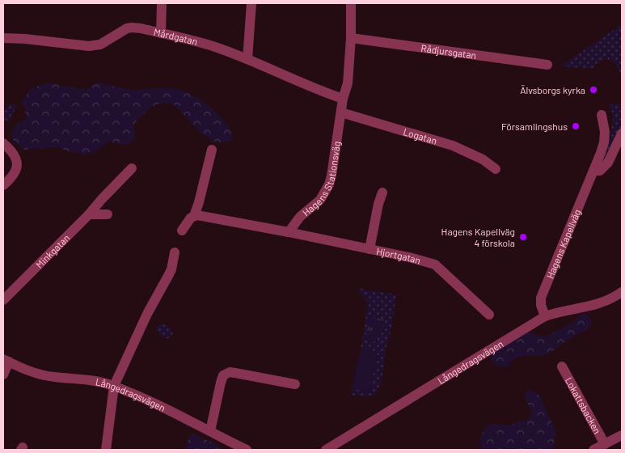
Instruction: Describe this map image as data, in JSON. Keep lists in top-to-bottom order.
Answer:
{
  "streets": {
    "street": [
      "Mårdgatan",
      "Rådjursgatan",
      "Logatan",
      "Hagens Stationsväg",
      "Hagens Kapellväg",
      "Minkgatan",
      "Hjortgatan",
      "Långedragsvägen",
      "Lokattsbacken"
    ]
  },
  "crossings": [
    ["Mårdgatan", "Hagens Stationsväg"],
    ["Rådjursgatan", "Hagens Stationsväg"],
    ["Logatan", "Hagens Stationsväg"],
    ["Hagens Stationsväg", "Hjortgatan"],
    ["Hagens Kapellväg", "Långedragsvägen"]
  ],
  "places": ["Älvsborgs kyrka", "Församlingshus", "Hagens Kapellväg 4 förskola"]
}
